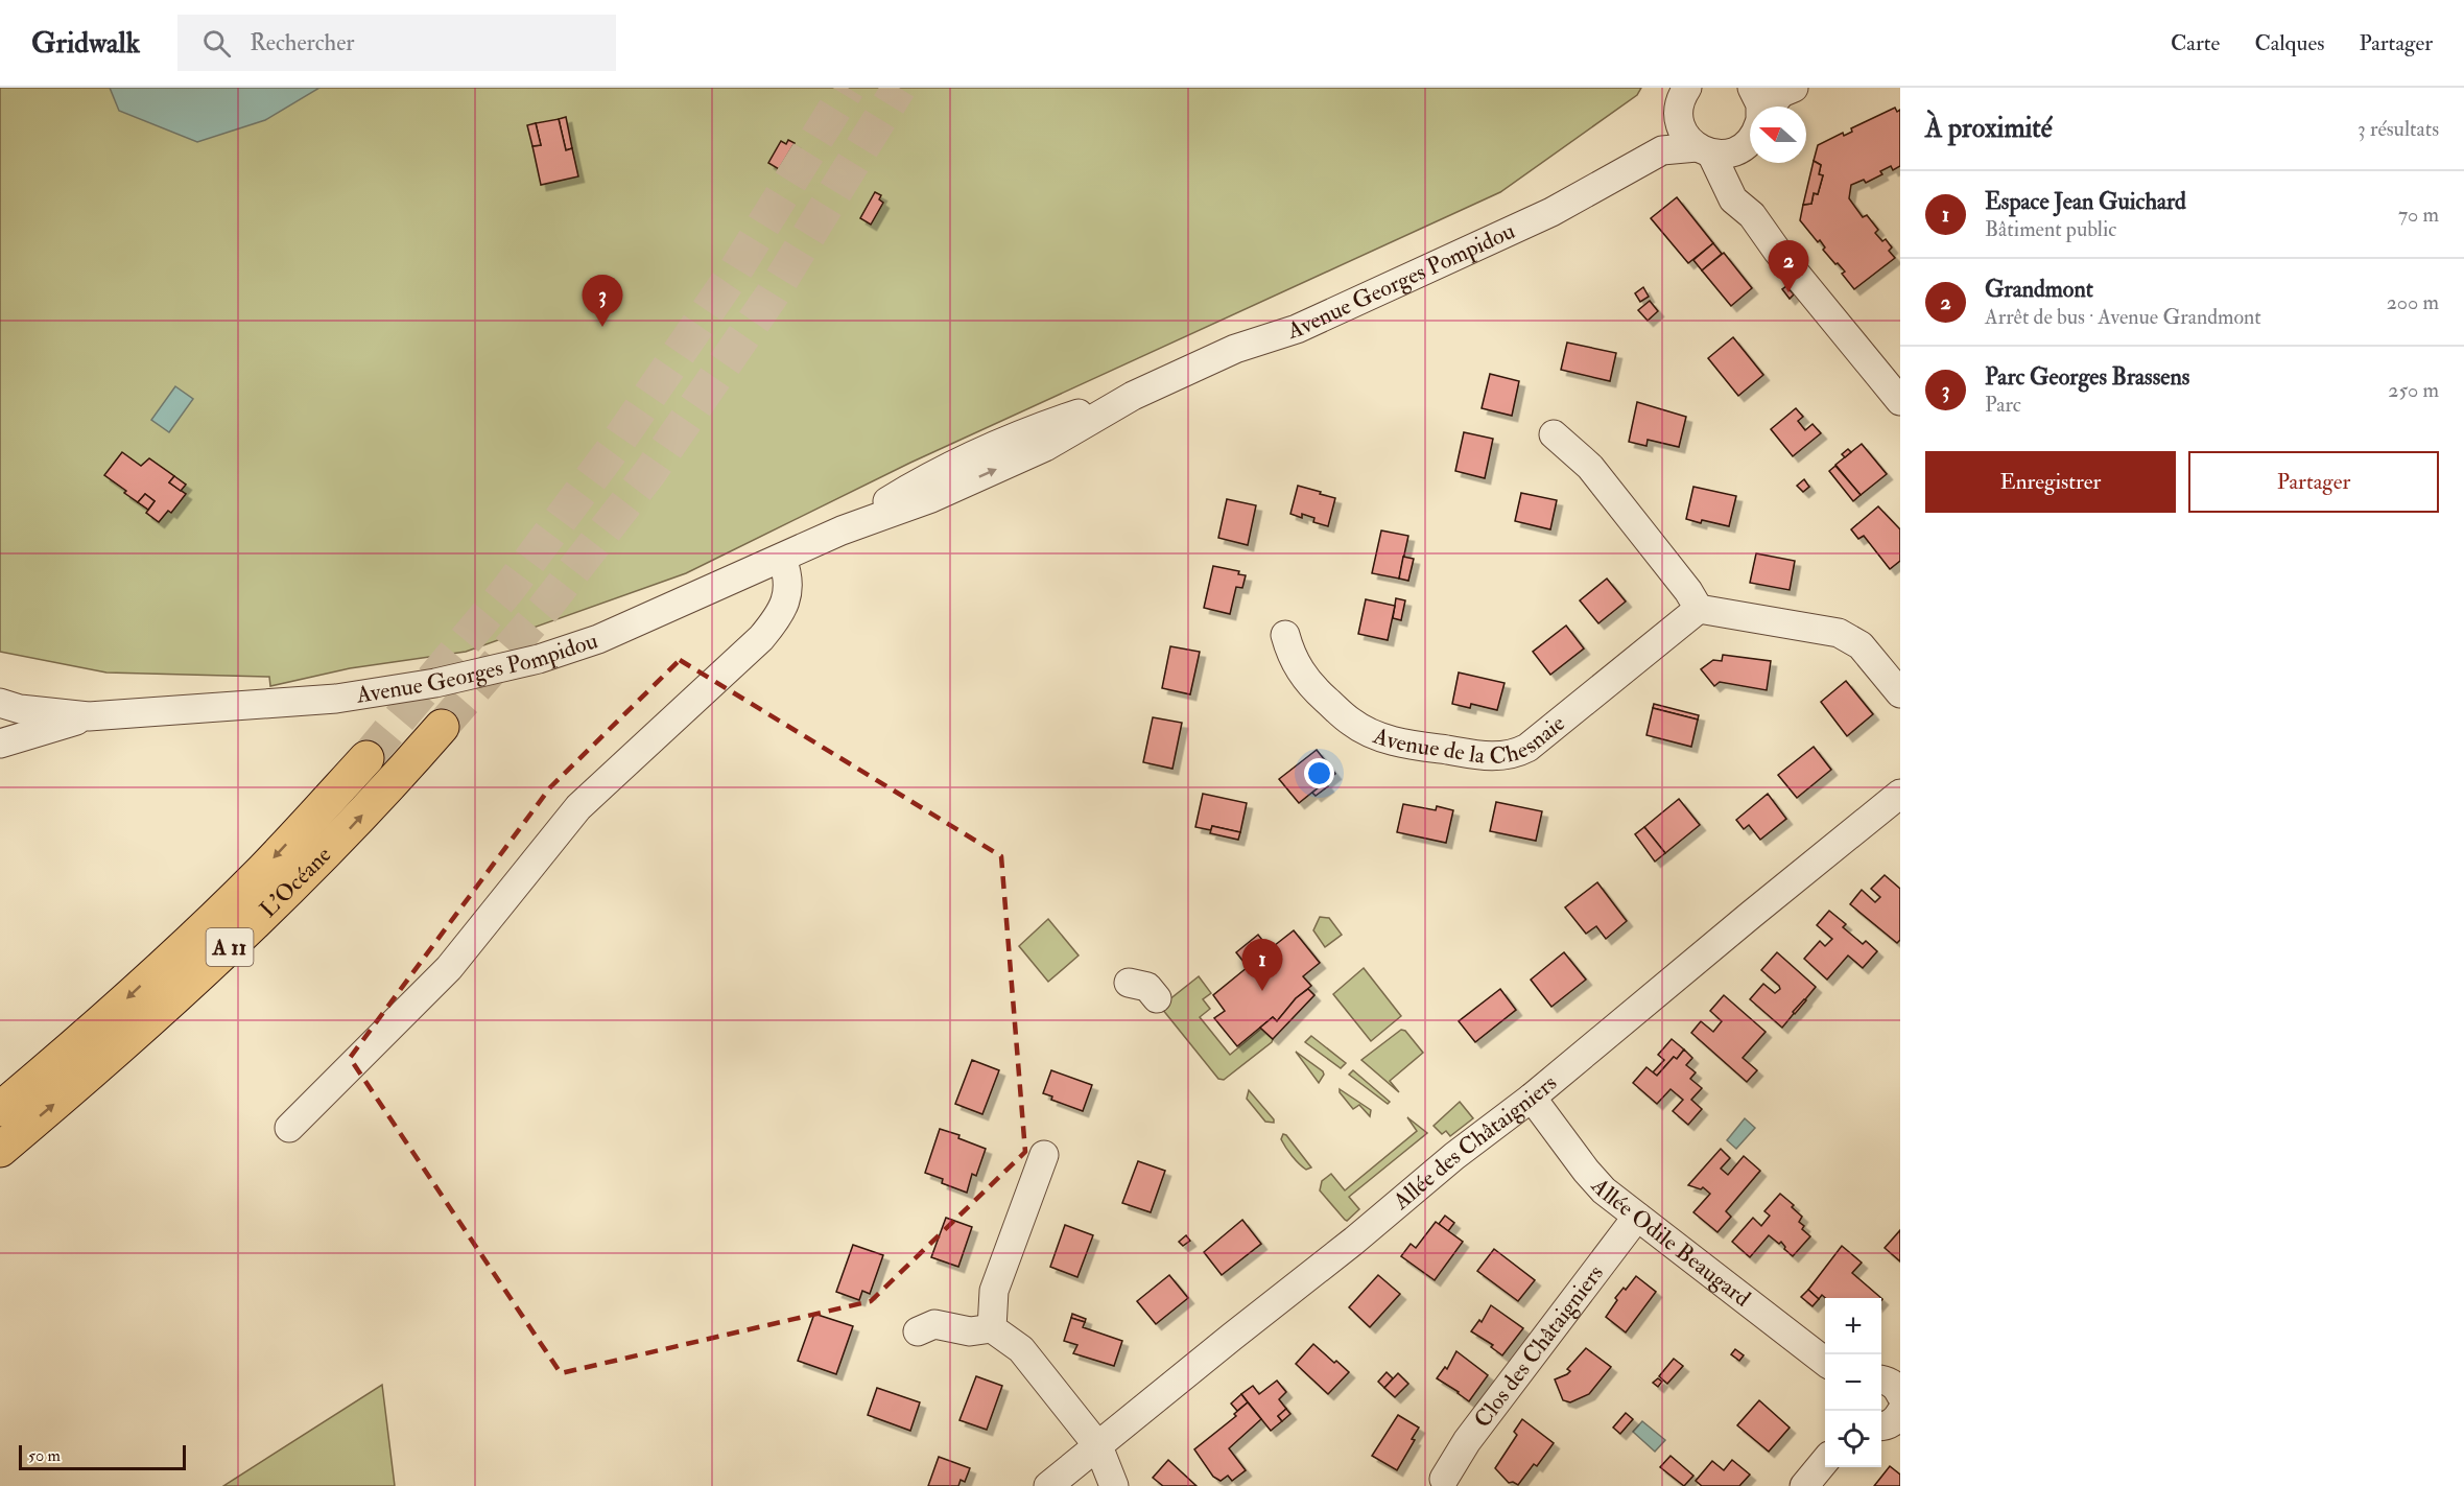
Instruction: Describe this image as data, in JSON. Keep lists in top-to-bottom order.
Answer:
{
  "streets": {
    "highway": ["L’Océane", "A 11"],
    "street": [
      "Avenue Georges Pompidou",
      "Avenue de la Chesnaie",
      "Allée des Châtaigniers",
      "Allée Odile Beaugard",
      "Clos des Châtaigniers"
    ]
  },
  "crossings": [
    ["Allée des Châtaigniers", "Allée Odile Beaugard"],
    ["Allée Odile Beaugard", "Clos des Châtaigniers"]
  ],
  "scale_bar": "50 m",
  "north": "left",
  "page": {
    "header": "Gridwalk",
    "search": "Rechercher",
    "nav": ["Carte", "Calques", "Partager"],
    "heading": ["À proximité", "3 résultats"],
    "list": [
      {
        "mark": "1",
        "name": "Espace Jean Guichard",
        "note": "Bâtiment public",
        "value": "70 m"
      },
      {
        "mark": "2",
        "name": "Grandmont",
        "note": "Arrêt de bus · Avenue Grandmont",
        "value": "200 m"
      },
      {
        "mark": "3",
        "name": "Parc Georges Brassens",
        "note": "Parc",
        "value": "250 m"
      }
    ],
    "pins": ["2", "3", "1"],
    "buttons": ["Enregistrer", "Partager"],
    "map_buttons": ["+", "−"],
    "scale": "50 m"
  }
}
